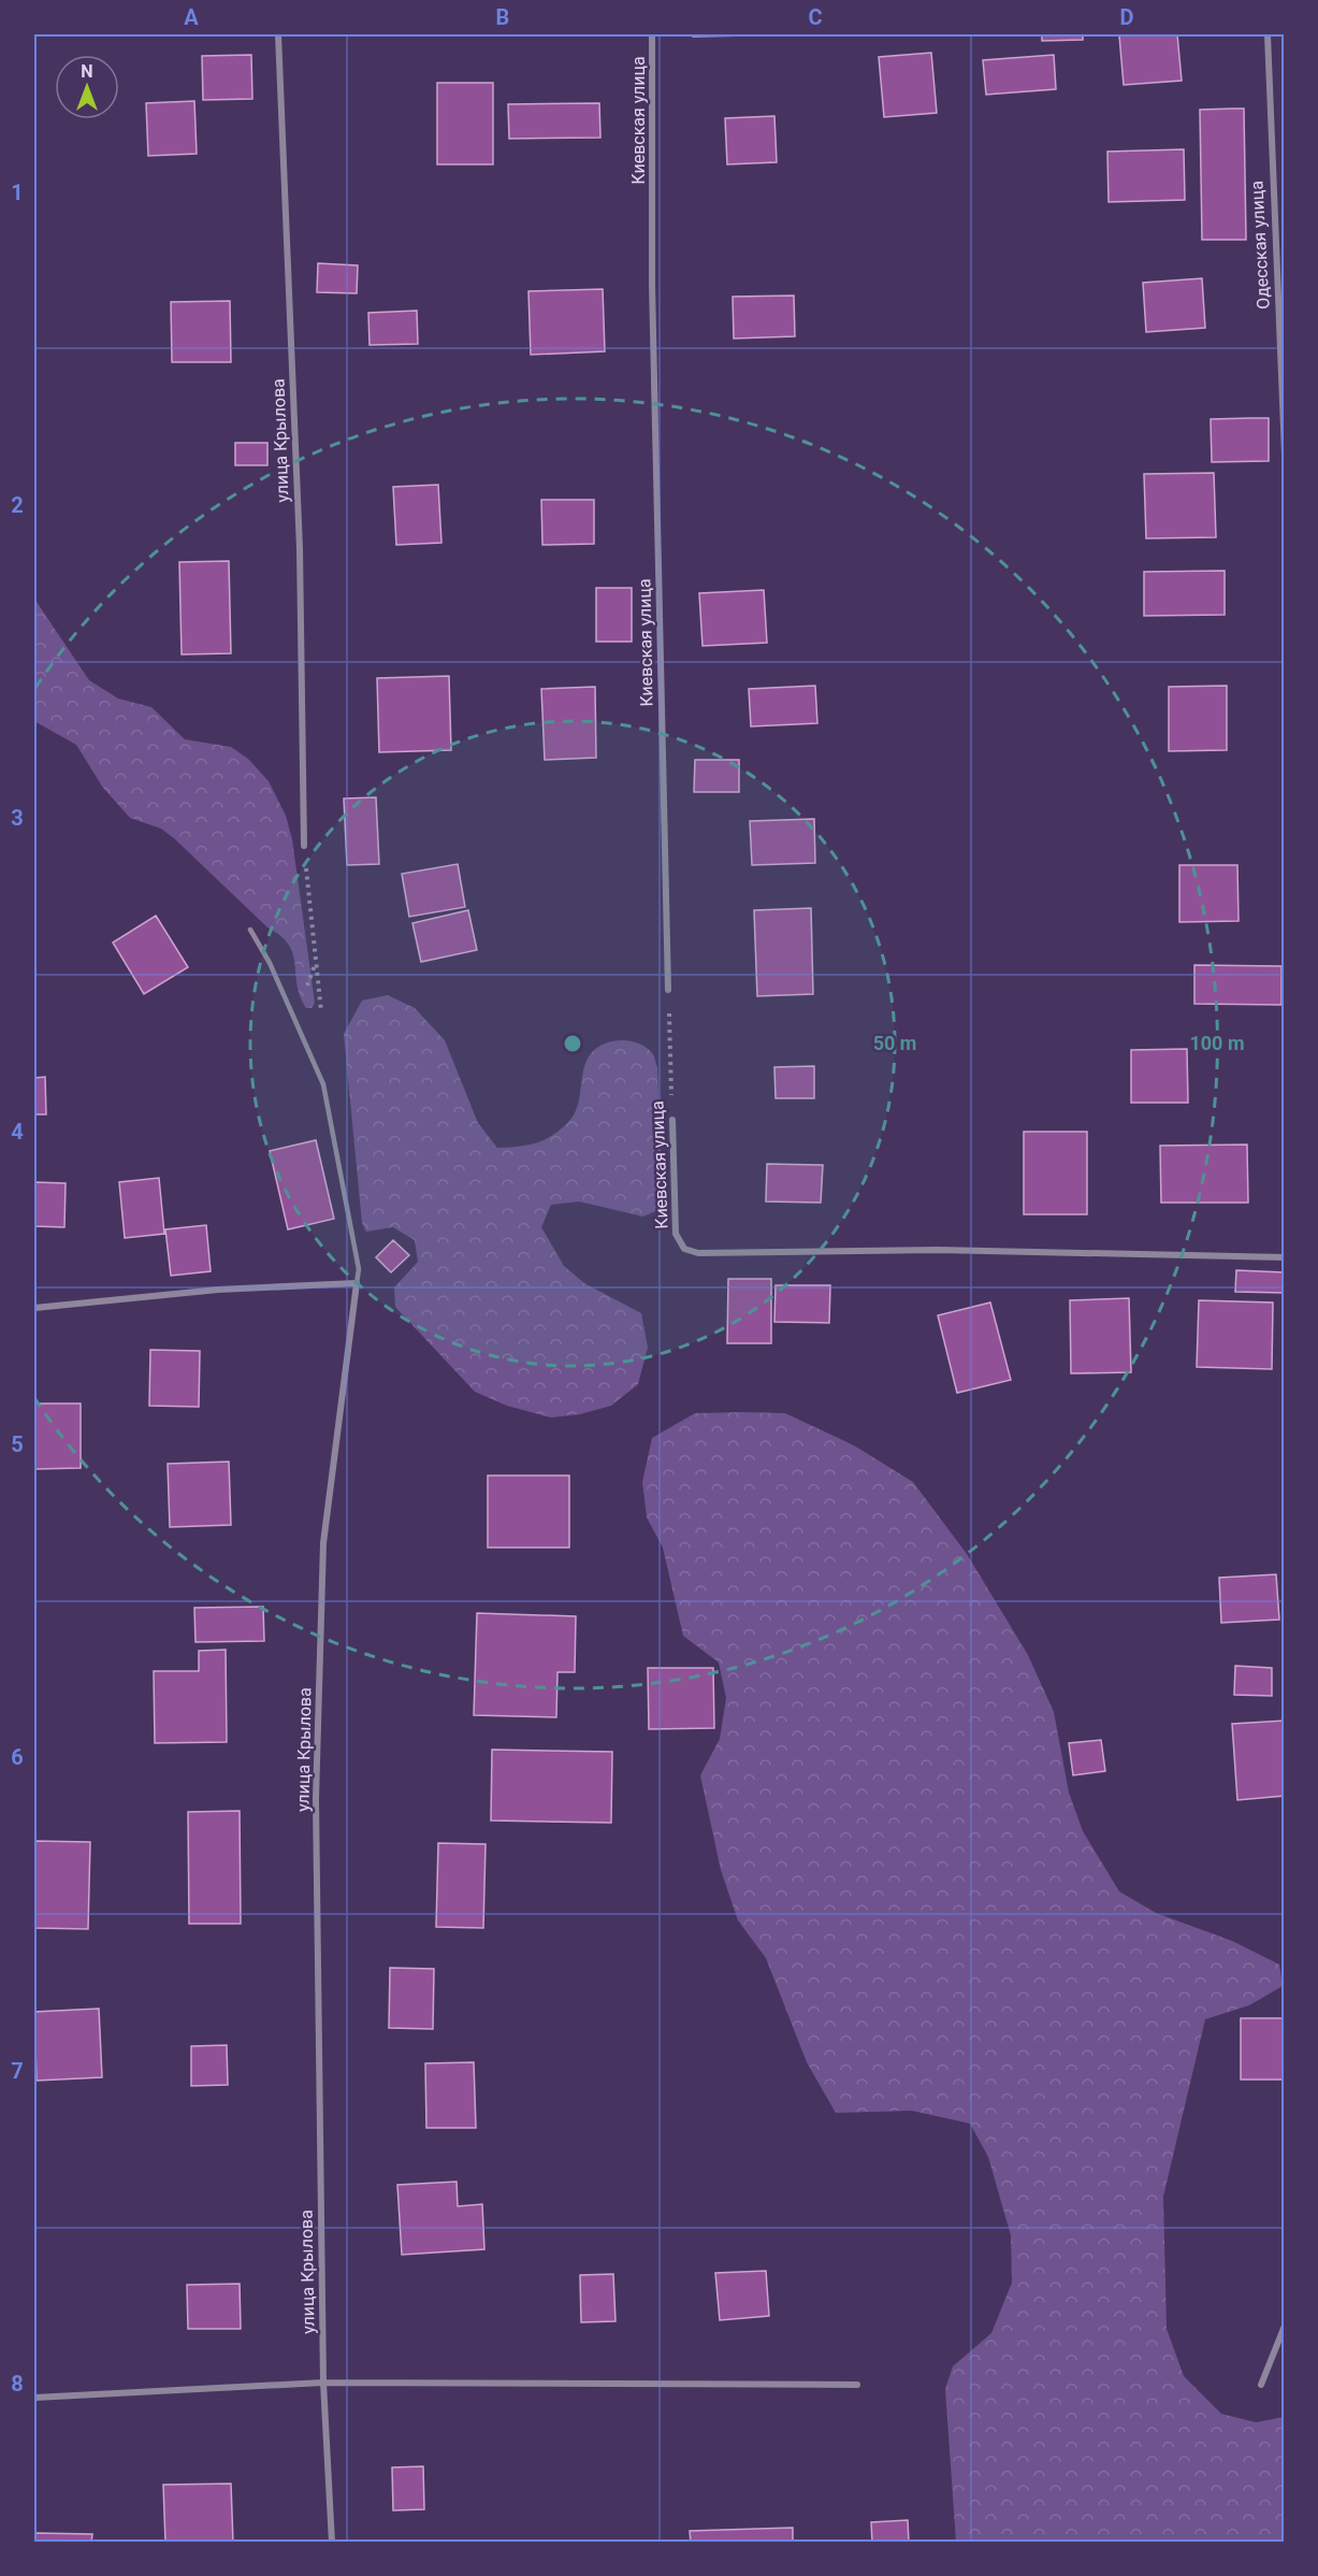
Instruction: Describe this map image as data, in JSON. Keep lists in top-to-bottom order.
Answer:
{
  "streets": {
    "street": ["Киевская улица", "Одесская улица", "улица Крылова"]
  },
  "north": "top",
  "grid": {
    "columns": [
      "A",
      "B",
      "C",
      "D"
    ],
    "rows": [
      "1",
      "2",
      "3",
      "4",
      "5",
      "6",
      "7",
      "8"
    ]
  },
  "rings": ["50 m", "100 m"]
}
